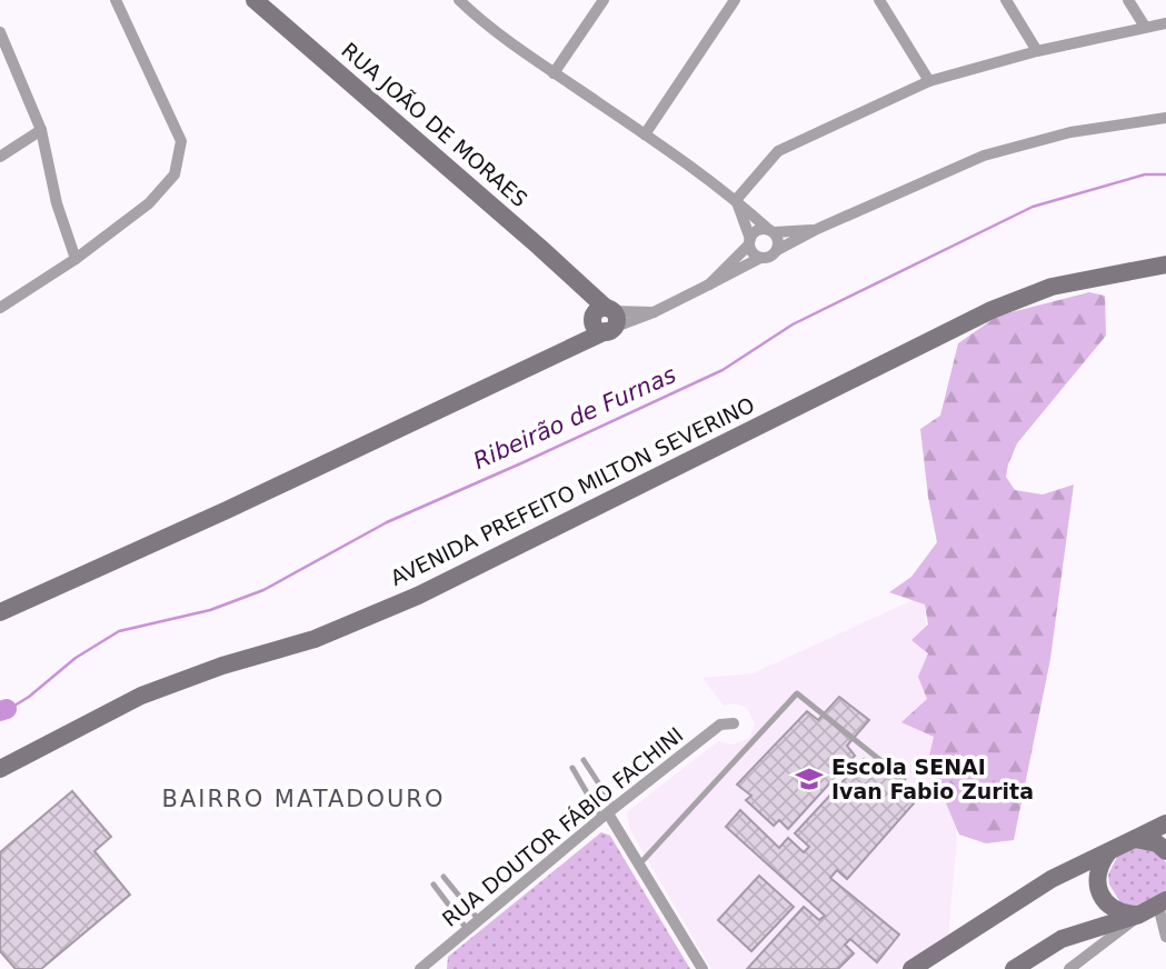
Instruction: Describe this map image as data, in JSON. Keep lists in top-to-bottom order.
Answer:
{
  "streets": {
    "main road": ["RUA JOÃO DE MORAES", "AVENIDA PREFEITO MILTON SEVERINO"],
    "street": ["RUA DOUTOR FÁBIO FACHINI"]
  },
  "districts": ["BAIRRO MATADOURO"],
  "water": ["Ribeirão de Furnas"],
  "places": {
    "school or university": ["Escola SENAI Ivan Fabio Zurita"]
  }
}
